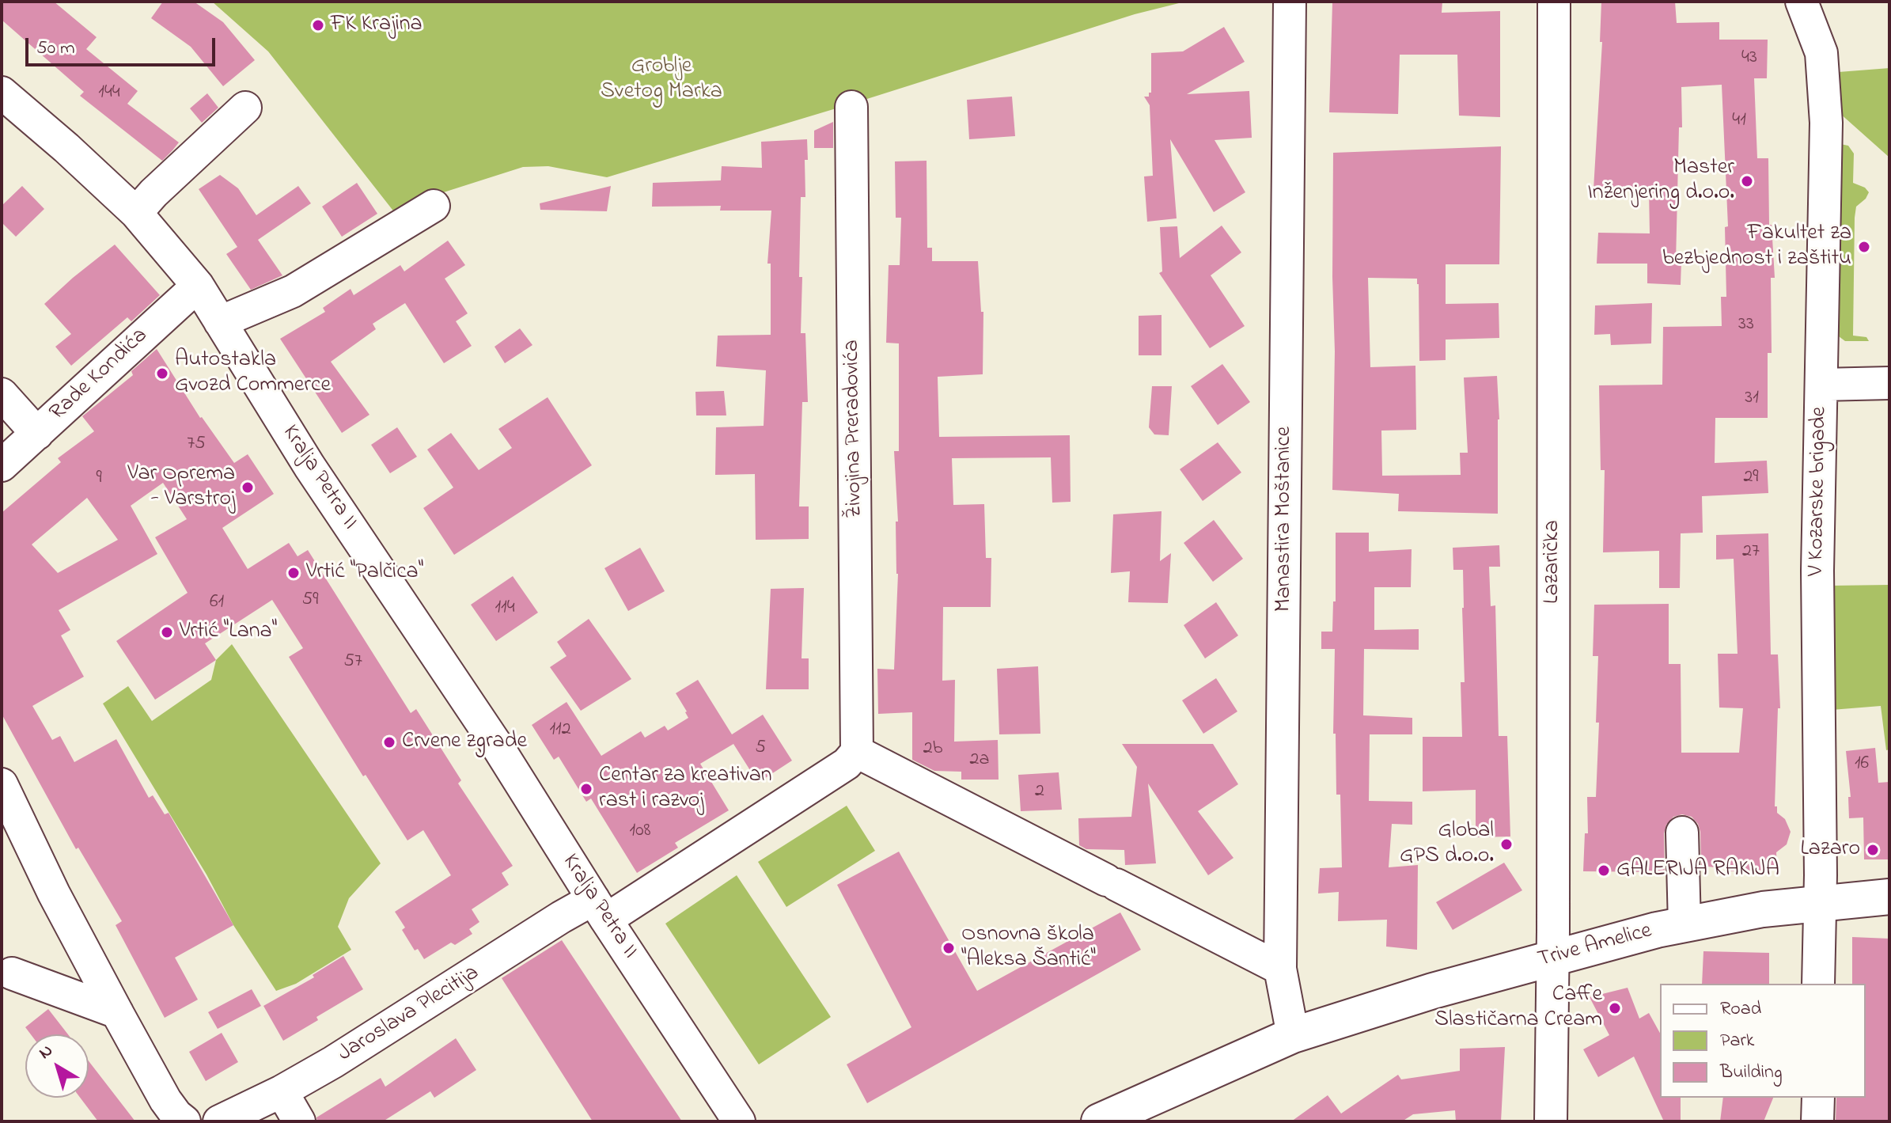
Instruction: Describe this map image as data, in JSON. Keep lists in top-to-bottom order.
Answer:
{
  "streets": {
    "main road": ["Trive Amelice"],
    "street": [
      "Rade Kondića",
      "Živojina Preradovića",
      "Kralja Petra II",
      "V Kozarske brigade",
      "Manastira Moštanice",
      "Lazarička",
      "Jaroslava Plecitija"
    ]
  },
  "crossings": [
    ["Rade Kondića", "Kralja Petra II"],
    ["Kralja Petra II", "Jaroslava Plecitija"],
    ["V Kozarske brigade", "Trive Amelice"],
    ["Manastira Moštanice", "Trive Amelice"],
    ["Lazarička", "Trive Amelice"]
  ],
  "parks": ["Groblje Svetog Marka"],
  "places": [
    "FK Krajina",
    "Master Inženjering d.o.o.",
    "Fakultet za bezbjednost i zaštitu",
    "Autostakla Gvozd Commerce",
    "Var Oprema - Varstroj",
    "Vrtić \"Palčica\"",
    "Vrtić \"Lana\"",
    "Crvene zgrade",
    "Centar za kreativan rast i razvoj",
    "Global GPS d.o.o.",
    "Lazaro",
    "GALERIJA RAKIJA",
    "Osnovna škola \"Aleksa Šantić\"",
    "Caffe Slastičarna Cream"
  ],
  "house_numbers": [
    "43",
    "144",
    "41",
    "33",
    "31",
    "75",
    "29",
    "9",
    "27",
    "59",
    "61",
    "114",
    "57",
    "112",
    "5",
    "2b",
    "2a",
    "16",
    "2",
    "108"
  ],
  "legend": ["Road", "Park", "Building"],
  "scale_bar": "50 m",
  "north": "top left"
}
